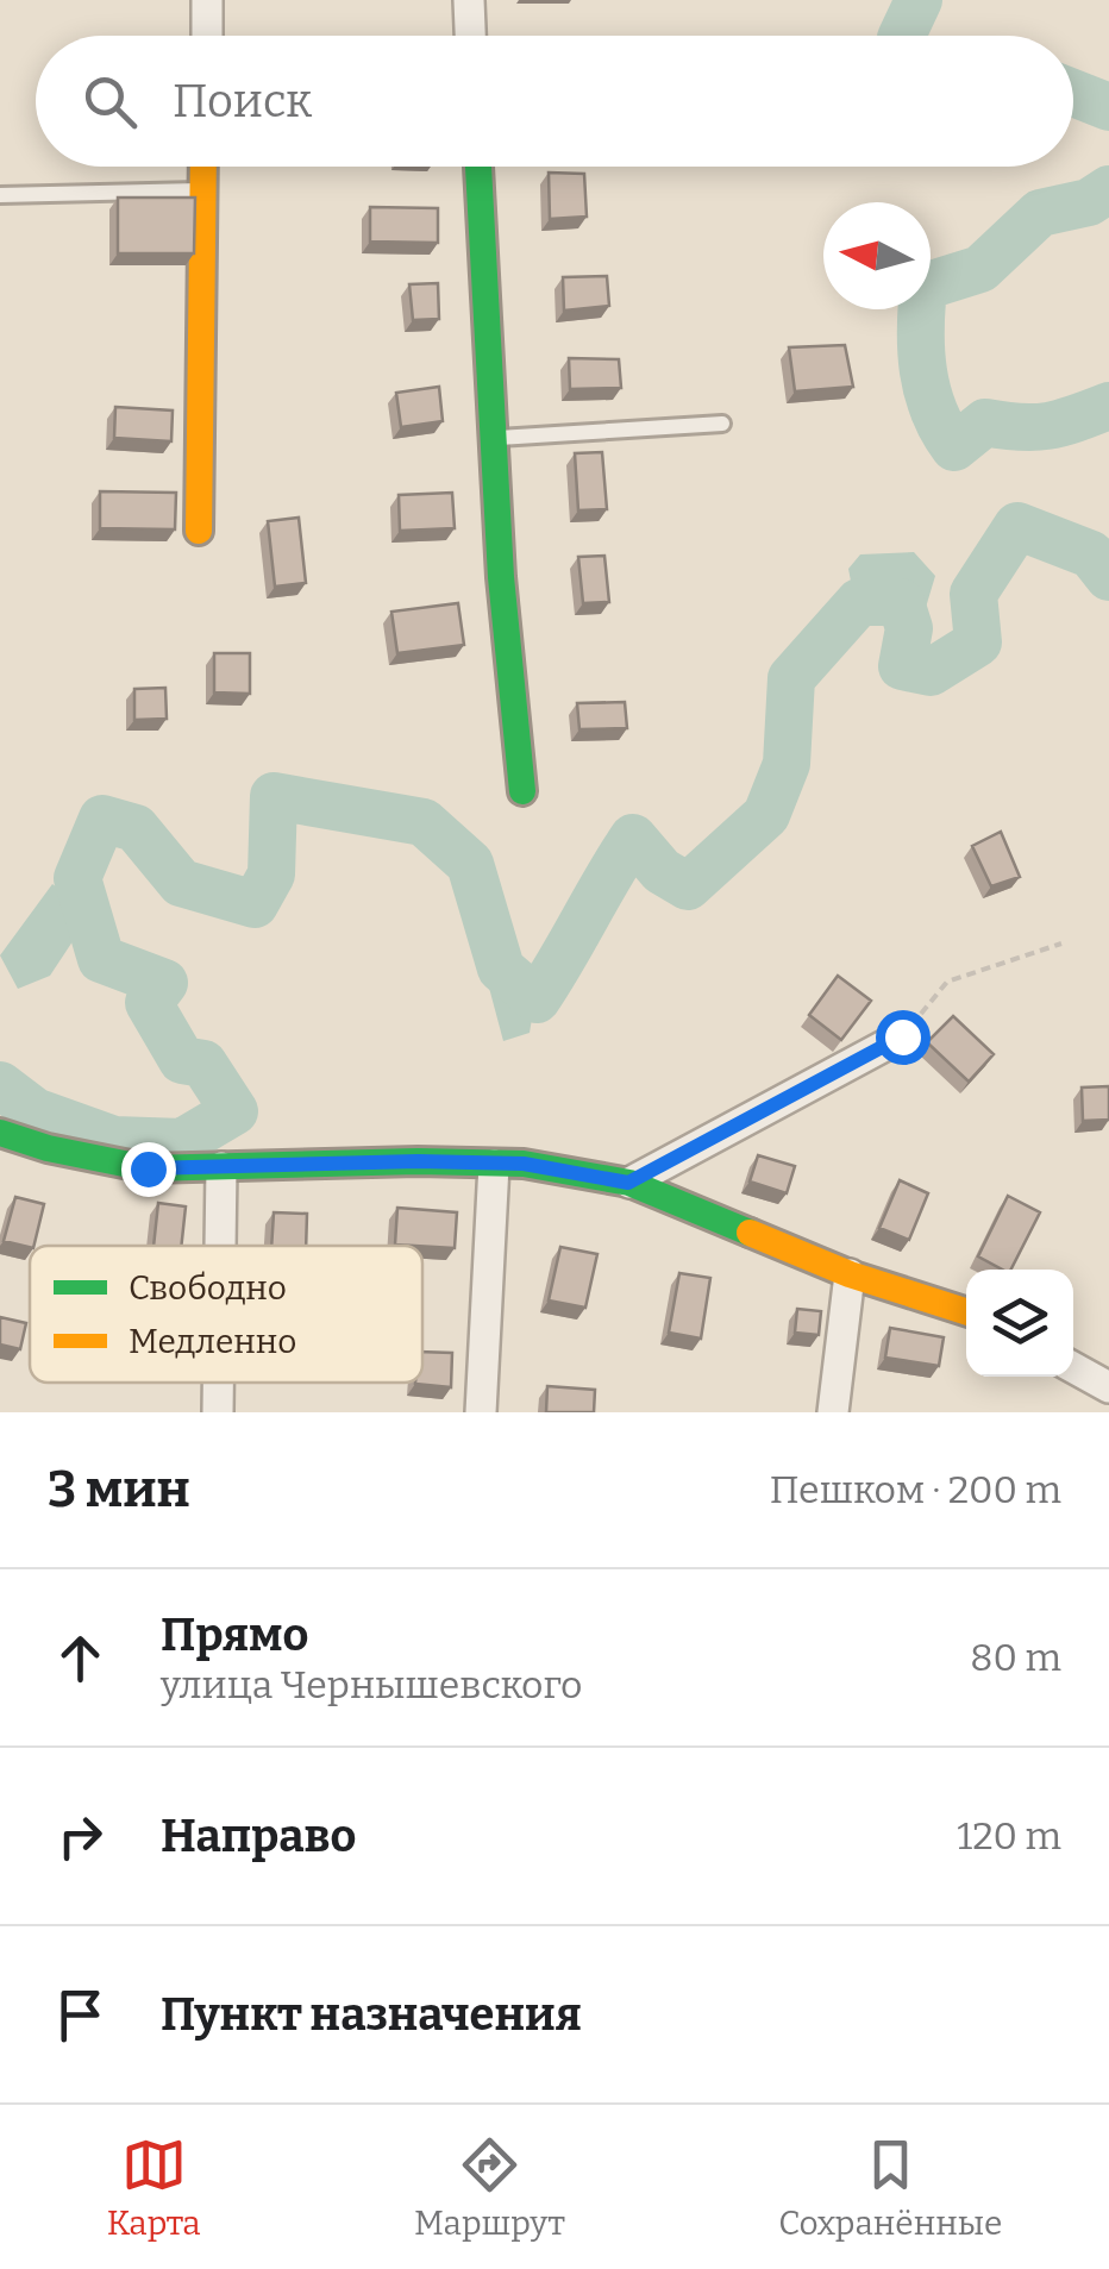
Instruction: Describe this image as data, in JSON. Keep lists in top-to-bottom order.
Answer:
{
  "legend": ["Свободно", "Медленно"],
  "north": "left",
  "page": {
    "search": "Поиск",
    "heading": ["3 мин", "Пешком · 200 m"],
    "list": [
      ["Прямо", "улица Чернышевского", "80 m"],
      ["Направо", "120 m"],
      "Пункт назначения"
    ],
    "nav": ["Карта", "Маршрут", "Сохранённые"]
  }
}
